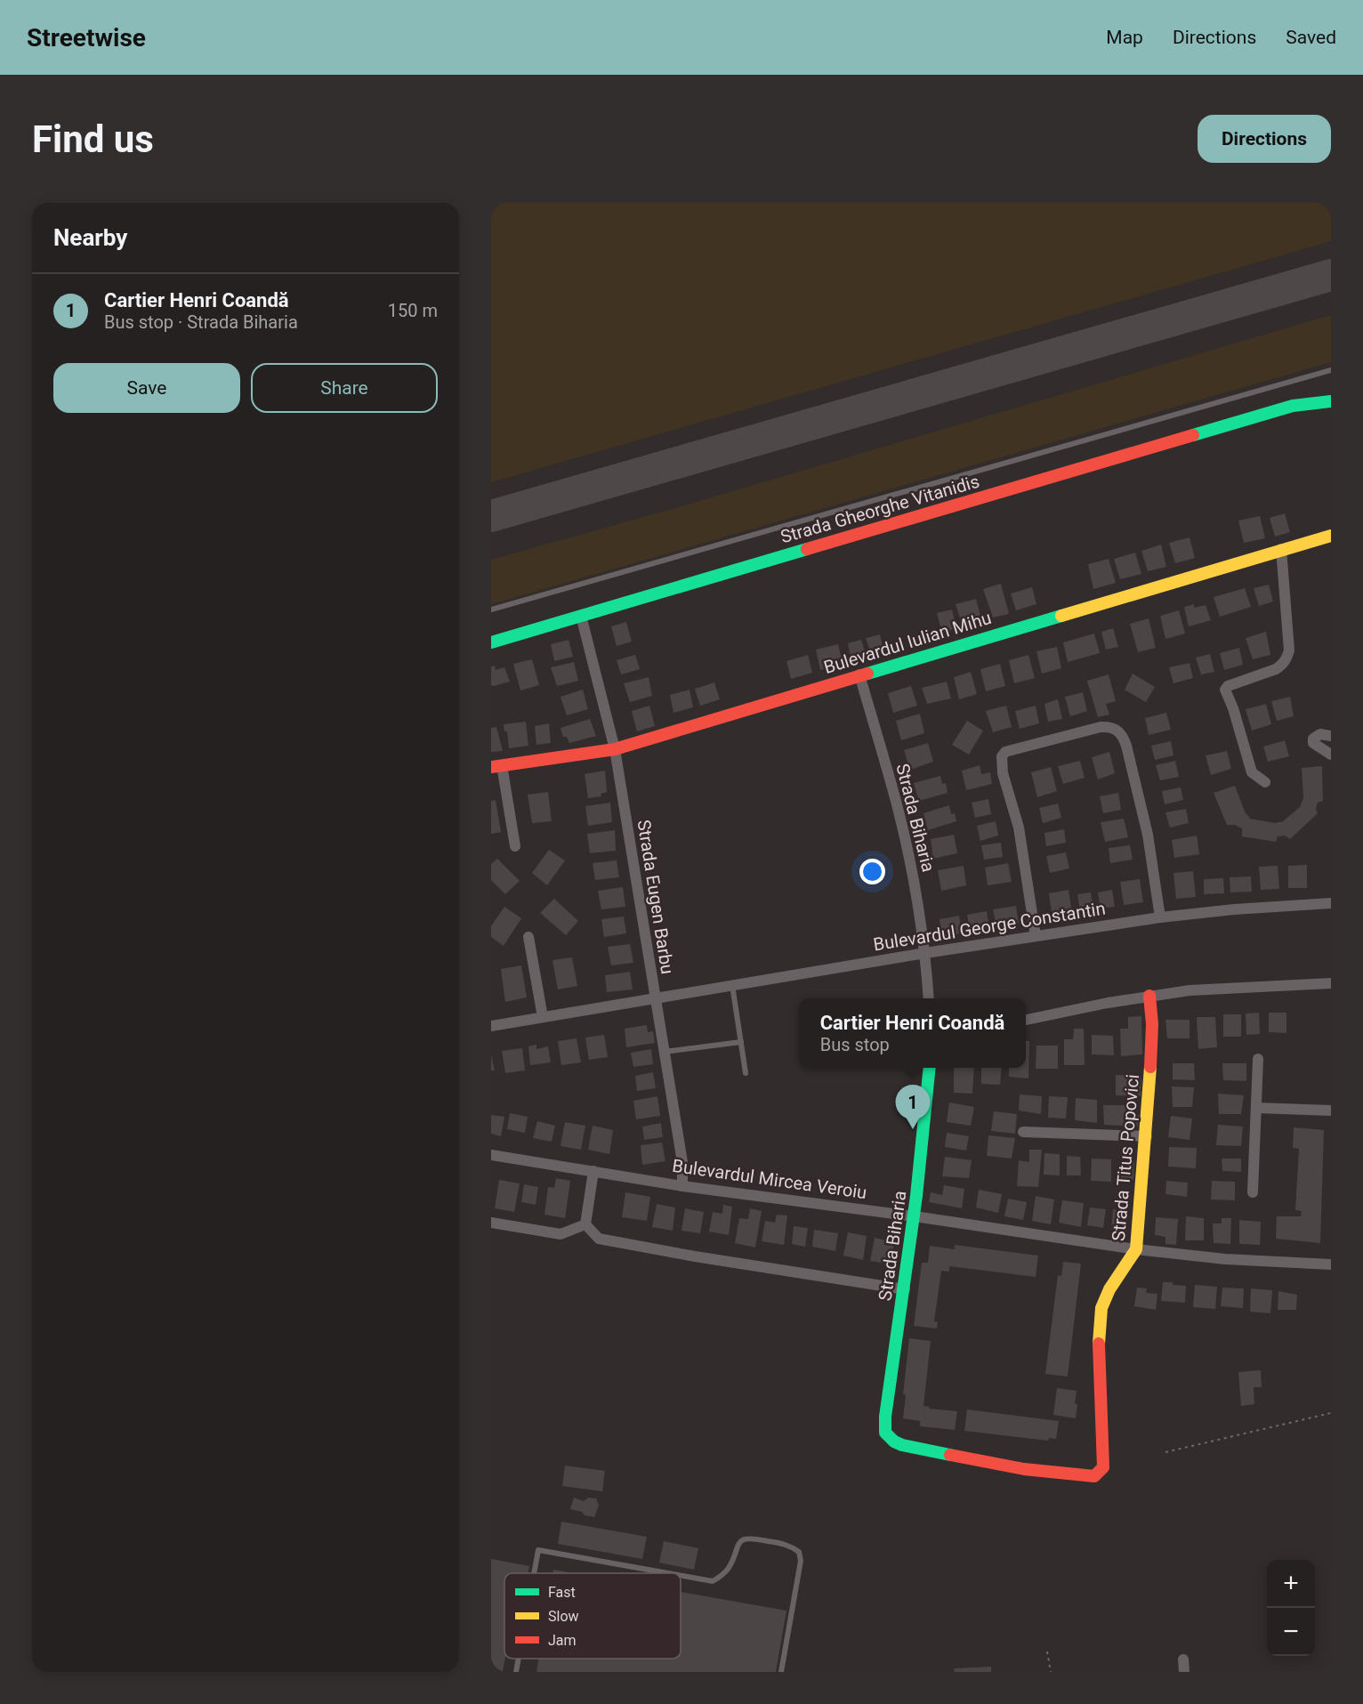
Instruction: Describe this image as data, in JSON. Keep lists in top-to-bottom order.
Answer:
{
  "streets": {
    "street": [
      "Strada Gheorghe Vitanidis",
      "Bulevardul Iulian Mihu",
      "Strada Biharia",
      "Strada Eugen Barbu",
      "Bulevardul George Constantin",
      "Strada Titus Popovici",
      "Bulevardul Mircea Veroiu"
    ]
  },
  "crossings": [
    ["Strada Gheorghe Vitanidis", "Strada Eugen Barbu"],
    ["Bulevardul Iulian Mihu", "Strada Biharia"],
    ["Bulevardul Iulian Mihu", "Strada Eugen Barbu"],
    ["Strada Biharia", "Bulevardul George Constantin"],
    ["Strada Biharia", "Strada Titus Popovici"],
    ["Strada Biharia", "Bulevardul Mircea Veroiu"],
    ["Strada Eugen Barbu", "Bulevardul George Constantin"],
    ["Strada Eugen Barbu", "Bulevardul Mircea Veroiu"],
    ["Strada Titus Popovici", "Bulevardul Mircea Veroiu"]
  ],
  "legend": ["Fast", "Slow", "Jam"],
  "page": {
    "header": "Streetwise",
    "nav": ["Map", "Directions", "Saved"],
    "buttons": [
      "Directions",
      ["Save", "Share"]
    ],
    "title": "Find us",
    "heading": "Nearby",
    "list": [
      {
        "mark": "1",
        "name": "Cartier Henri Coandă",
        "note": "Bus stop · Strada Biharia",
        "value": "150 m"
      }
    ],
    "popup": ["Cartier Henri Coandă", "Bus stop"],
    "pins": "1",
    "map_buttons": ["+", "−"]
  }
}
